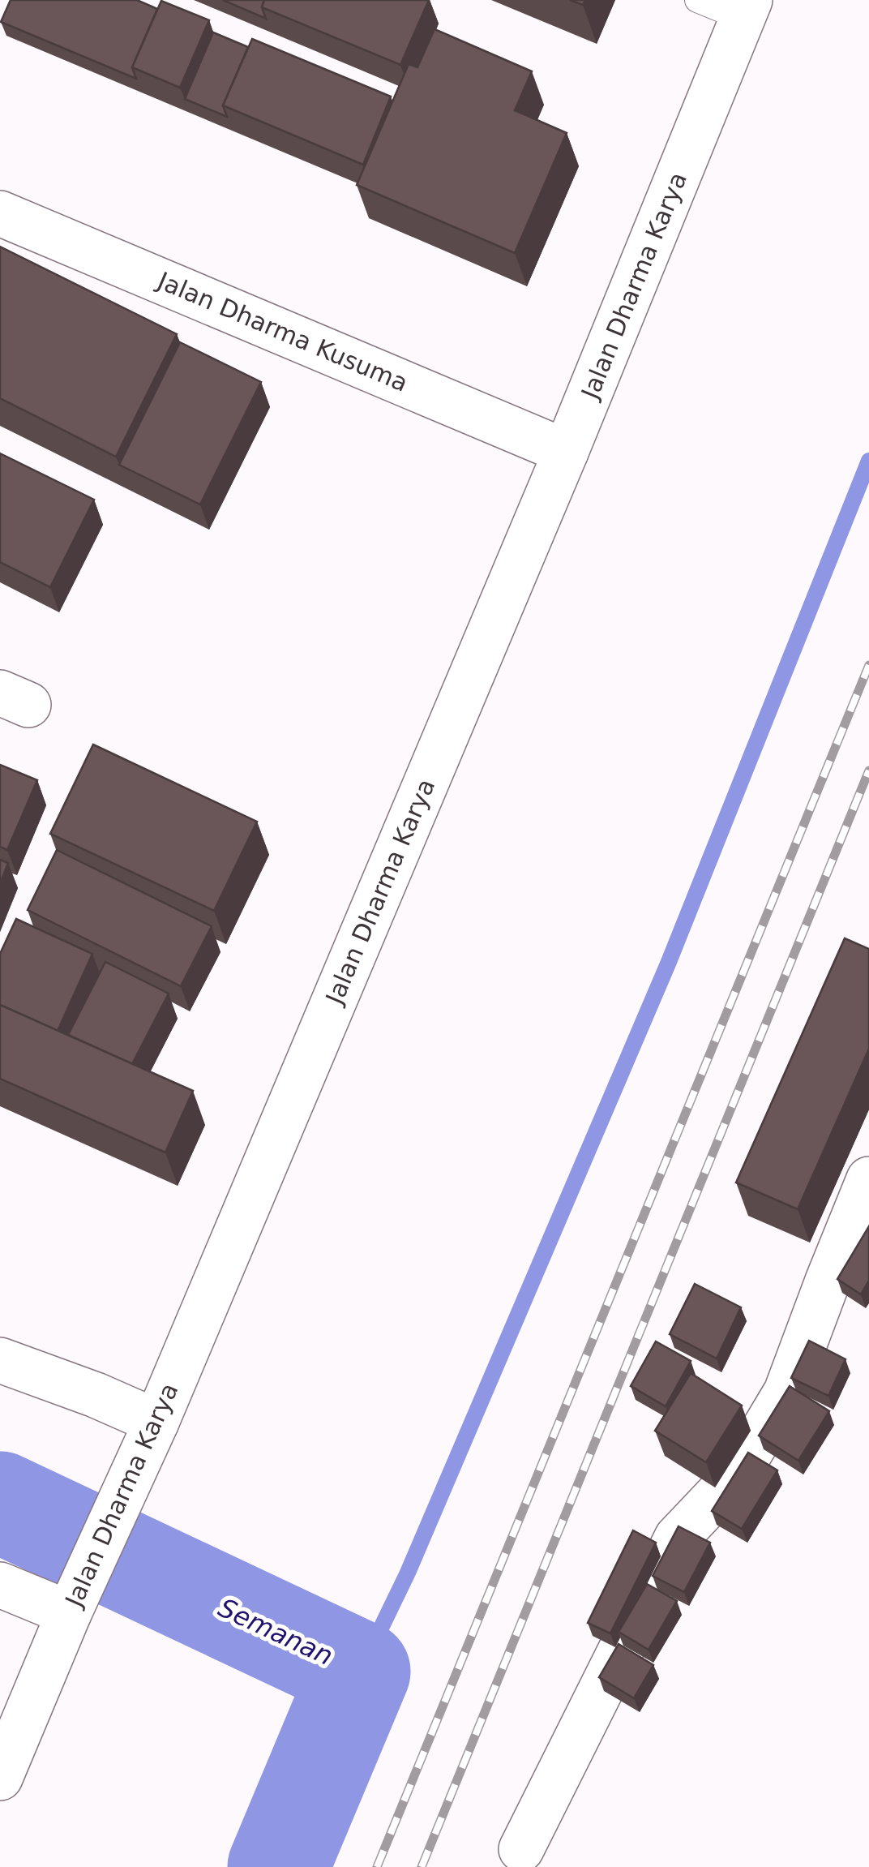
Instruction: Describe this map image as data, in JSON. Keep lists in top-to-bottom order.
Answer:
{
  "streets": {
    "street": ["Jalan Dharma Karya", "Jalan Dharma Kusuma"]
  },
  "crossings": [
    ["Jalan Dharma Karya", "Jalan Dharma Kusuma"]
  ],
  "water": ["Semanan"]
}
